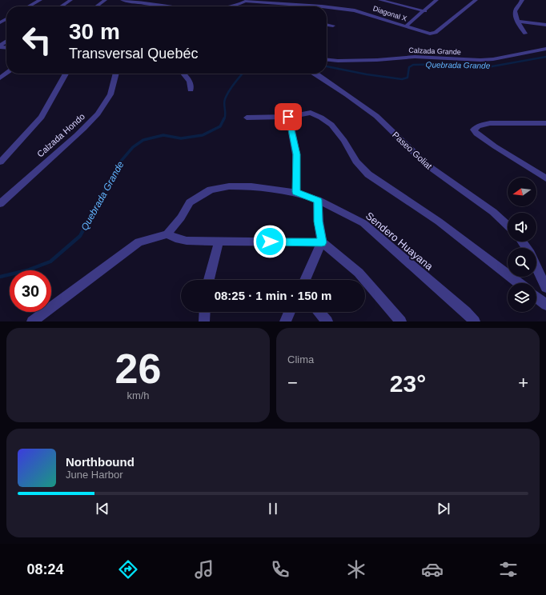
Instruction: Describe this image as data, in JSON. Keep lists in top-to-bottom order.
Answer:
{
  "streets": {
    "street": [
      "Diagonal X",
      "Calzada Grande",
      "Calzada Hondo",
      "Paseo Goliat",
      "Sendero Huayana"
    ]
  },
  "water": ["Quebrada Grande"],
  "north": "left",
  "page": {
    "turn": ["30 m", "Transversal Quebéc"],
    "limit": "30",
    "trip": "08:25 · 1 min · 150 m",
    "tile": [
      ["26", "km/h"],
      "Clima"
    ],
    "heat": ["−", "23°", "+"],
    "song": ["Northbound", "June Harbor"],
    "tabs": "08:24"
  }
}
